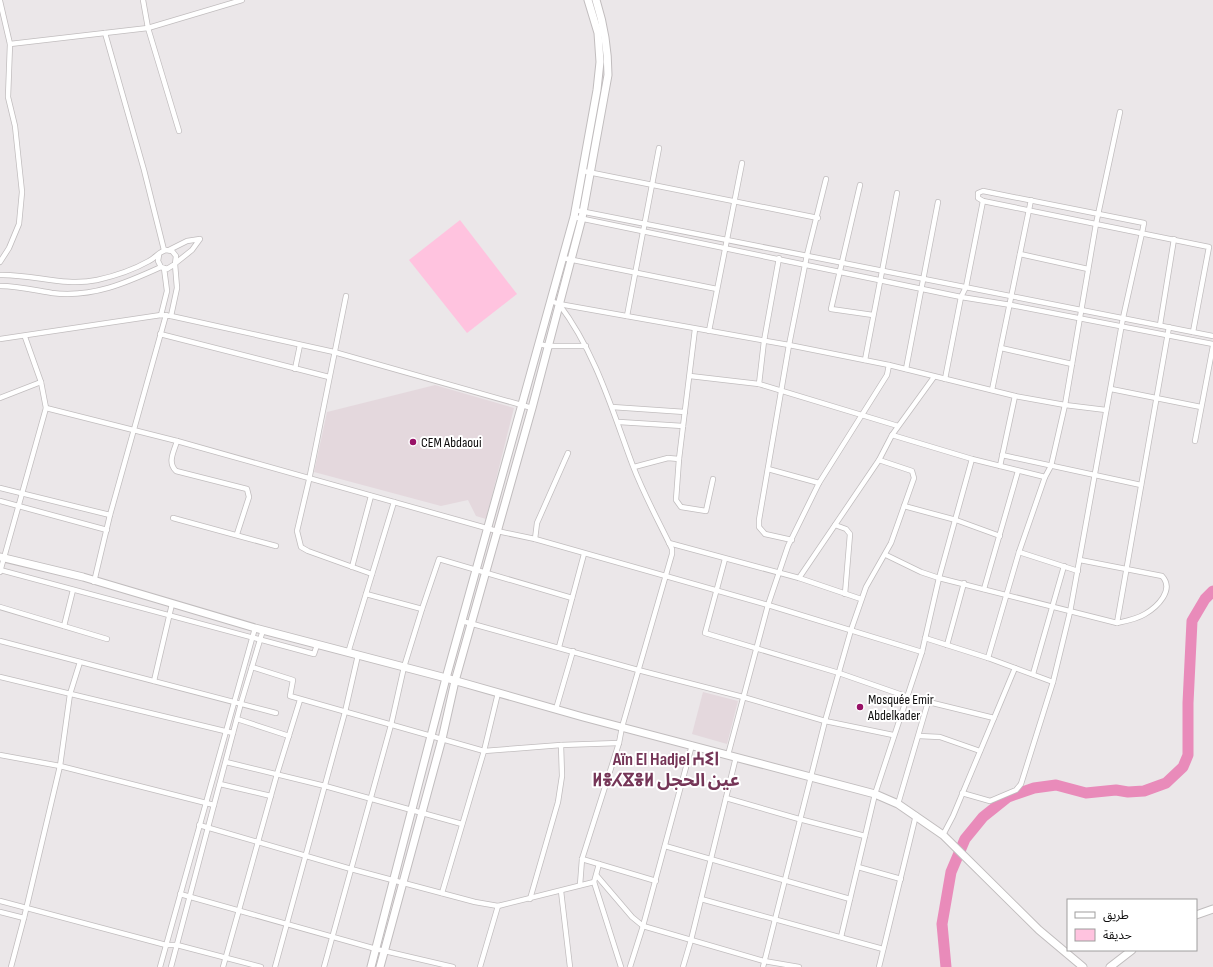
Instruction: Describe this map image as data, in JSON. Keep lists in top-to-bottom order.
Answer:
{
  "districts": ["Aïn El Hadjel ⵄⵉⵏ ⵍⴻⵃⴵⴻⵍ عين الحجل"],
  "places": ["CEM Abdaoui", "Mosquée Emir Abdelkader"],
  "legend": ["طريق", "حديقة"]
}
